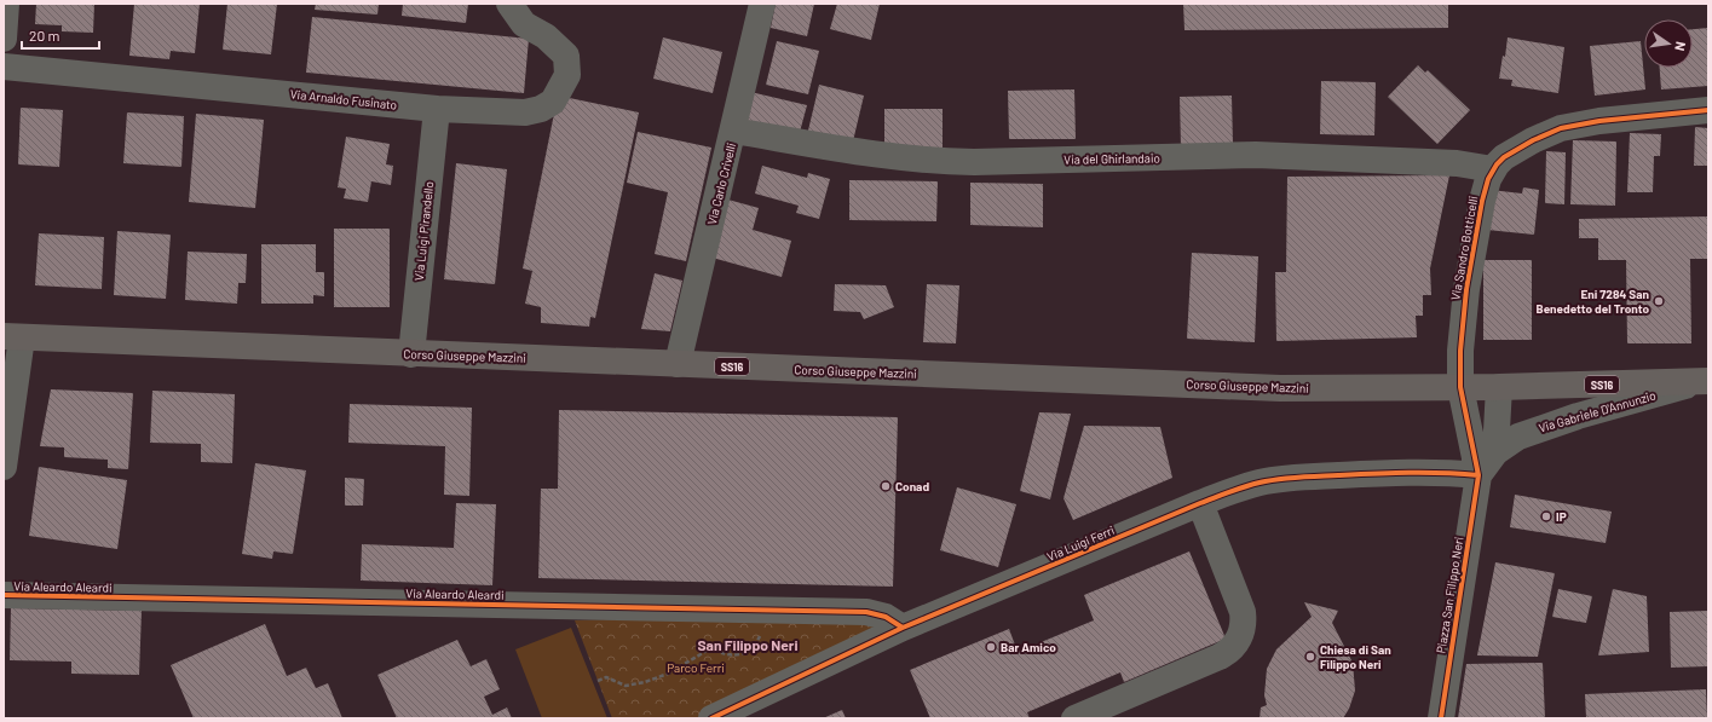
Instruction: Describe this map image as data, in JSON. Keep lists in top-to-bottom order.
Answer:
{
  "streets": {
    "main road": ["Corso Giuseppe Mazzini", "SS16"],
    "street": [
      "Via Arnaldo Fusinato",
      "Via del Ghirlandaio",
      "Via Carlo Crivelli",
      "Via Luigi Pirandello",
      "Via Sandro Botticelli",
      "Via Gabriele D'Annunzio",
      "Via Luigi Ferri",
      "Via Aleardo Aleardi",
      "Piazza San Filippo Neri"
    ]
  },
  "crossings": [
    ["Via Arnaldo Fusinato", "Via Luigi Pirandello"],
    ["Via del Ghirlandaio", "Via Carlo Crivelli"],
    ["Via del Ghirlandaio", "Via Sandro Botticelli"],
    ["Via Carlo Crivelli", "Corso Giuseppe Mazzini"],
    ["Via Luigi Pirandello", "Corso Giuseppe Mazzini"],
    ["Via Sandro Botticelli", "Corso Giuseppe Mazzini"],
    ["Corso Giuseppe Mazzini", "Via Gabriele D'Annunzio"],
    ["Via Gabriele D'Annunzio", "Via Luigi Ferri"],
    ["Via Gabriele D'Annunzio", "Piazza San Filippo Neri"],
    ["Via Luigi Ferri", "Via Aleardo Aleardi"],
    ["Via Luigi Ferri", "Piazza San Filippo Neri"]
  ],
  "districts": ["San Filippo Neri"],
  "parks": ["Parco Ferri"],
  "places": [
    "Eni 7284 San Benedetto del Tronto",
    "Conad",
    "IP",
    "Bar Amico",
    "Chiesa di San Filippo Neri"
  ],
  "scale_bar": "20 m",
  "north": "right"
}
